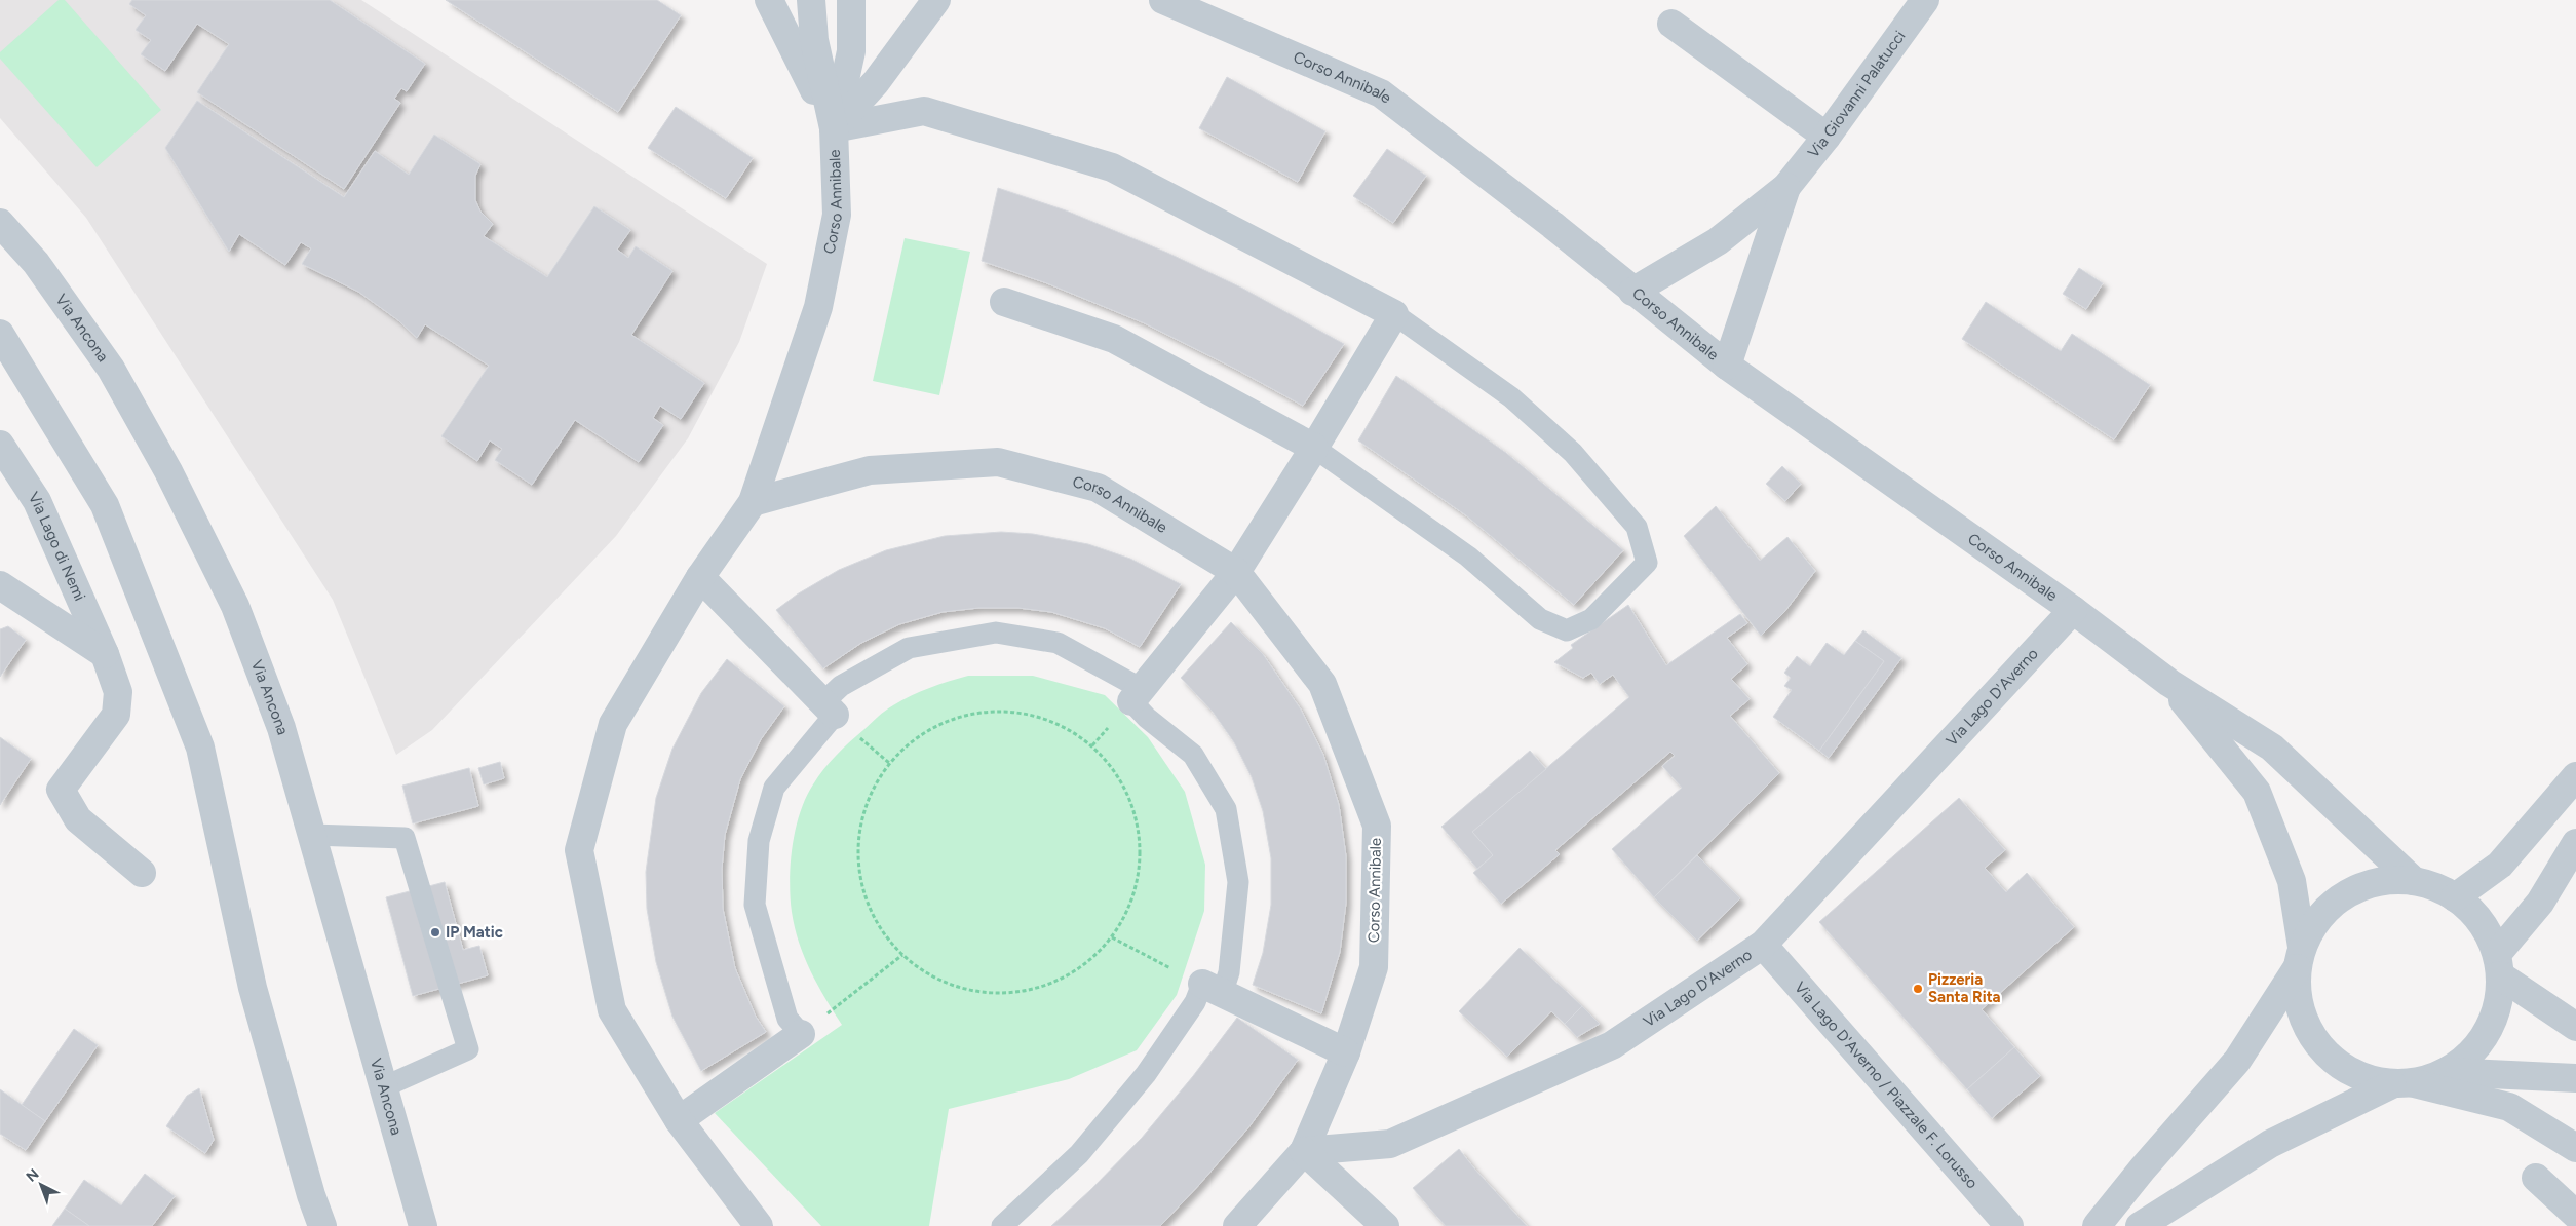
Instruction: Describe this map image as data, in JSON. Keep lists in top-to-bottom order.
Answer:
{
  "streets": {
    "street": [
      "Corso Annibale",
      "Via Giovanni Palatucci",
      "Via Ancona",
      "Via Lago di Nemi",
      "Via Lago D'Averno",
      "Via Lago D'Averno / Piazzale F. Lorusso"
    ]
  },
  "crossings": [
    ["Corso Annibale", "Via Giovanni Palatucci"],
    ["Corso Annibale", "Via Lago D'Averno"],
    ["Via Lago D'Averno", "Via Lago D'Averno / Piazzale F. Lorusso"]
  ],
  "places": ["IP Matic", "Pizzeria Santa Rita"],
  "north": "top left"
}
